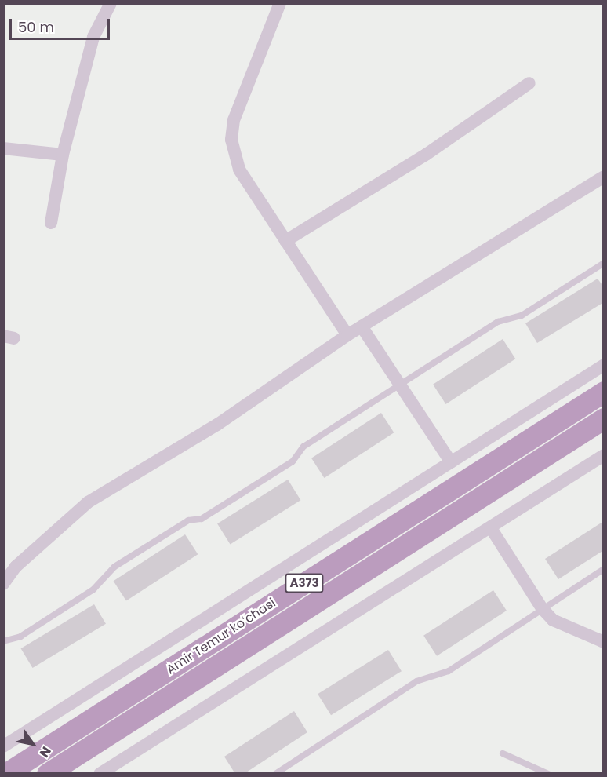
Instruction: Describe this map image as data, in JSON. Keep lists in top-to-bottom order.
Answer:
{
  "streets": {
    "highway": ["A373", "Amir Temur koʻchasi"]
  },
  "scale_bar": "50 m",
  "north": "bottom right"
}
